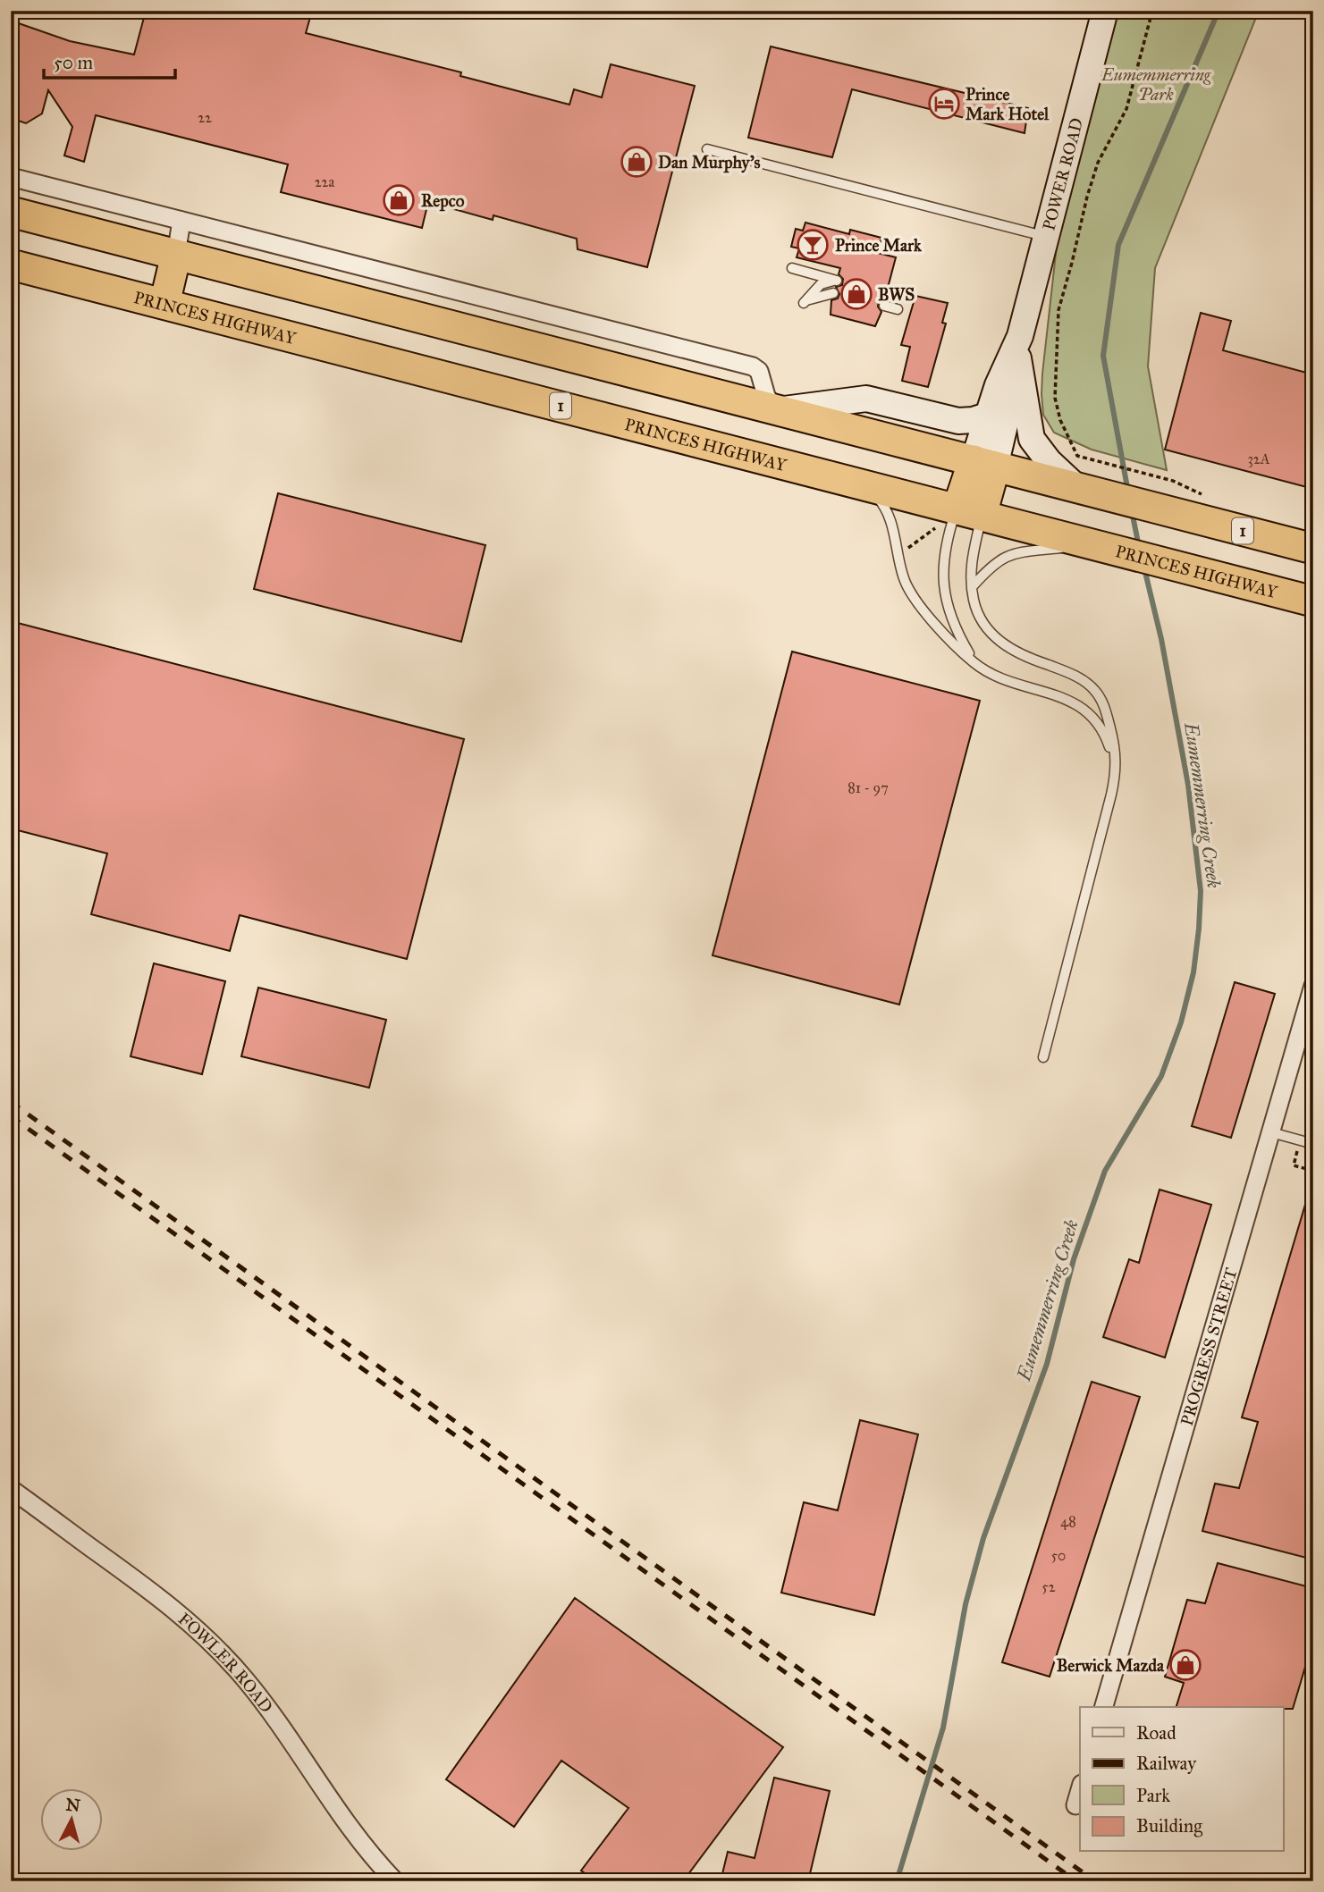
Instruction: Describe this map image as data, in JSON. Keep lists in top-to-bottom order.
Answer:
{
  "streets": {
    "highway": ["PRINCES HIGHWAY", "1"],
    "main road": ["POWER ROAD"],
    "street": ["PROGRESS STREET", "FOWLER ROAD"]
  },
  "crossings": [
    ["POWER ROAD", "1"]
  ],
  "water": ["Eumemmerring Creek"],
  "parks": ["Eumemmerring Park"],
  "places": {
    "hotel": ["Prince Mark Hotel"],
    "shop": [
      "Dan Murphy's",
      "Repco",
      "BWS",
      "Berwick Mazda"
    ],
    "bar": ["Prince Mark"]
  },
  "house_numbers": [
    "22",
    "22a",
    "32A",
    "81 - 97",
    "48",
    "50",
    "52"
  ],
  "legend": [
    "Road",
    "Railway",
    "Park",
    "Building"
  ],
  "scale_bar": "50 m",
  "north": "top"
}
